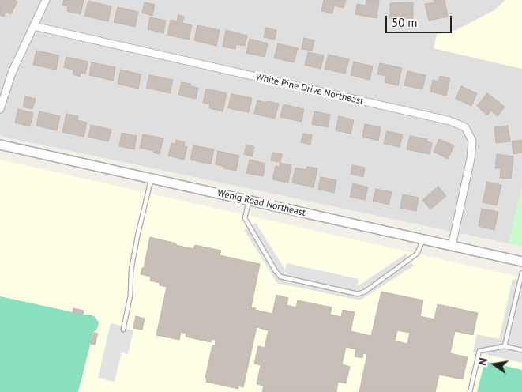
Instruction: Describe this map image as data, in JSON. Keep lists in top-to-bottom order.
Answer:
{
  "streets": {
    "street": ["White Pine Drive Northeast", "Wenig Road Northeast"]
  },
  "crossings": [
    ["White Pine Drive Northeast", "Wenig Road Northeast"]
  ],
  "scale_bar": "50 m",
  "north": "left"
}
